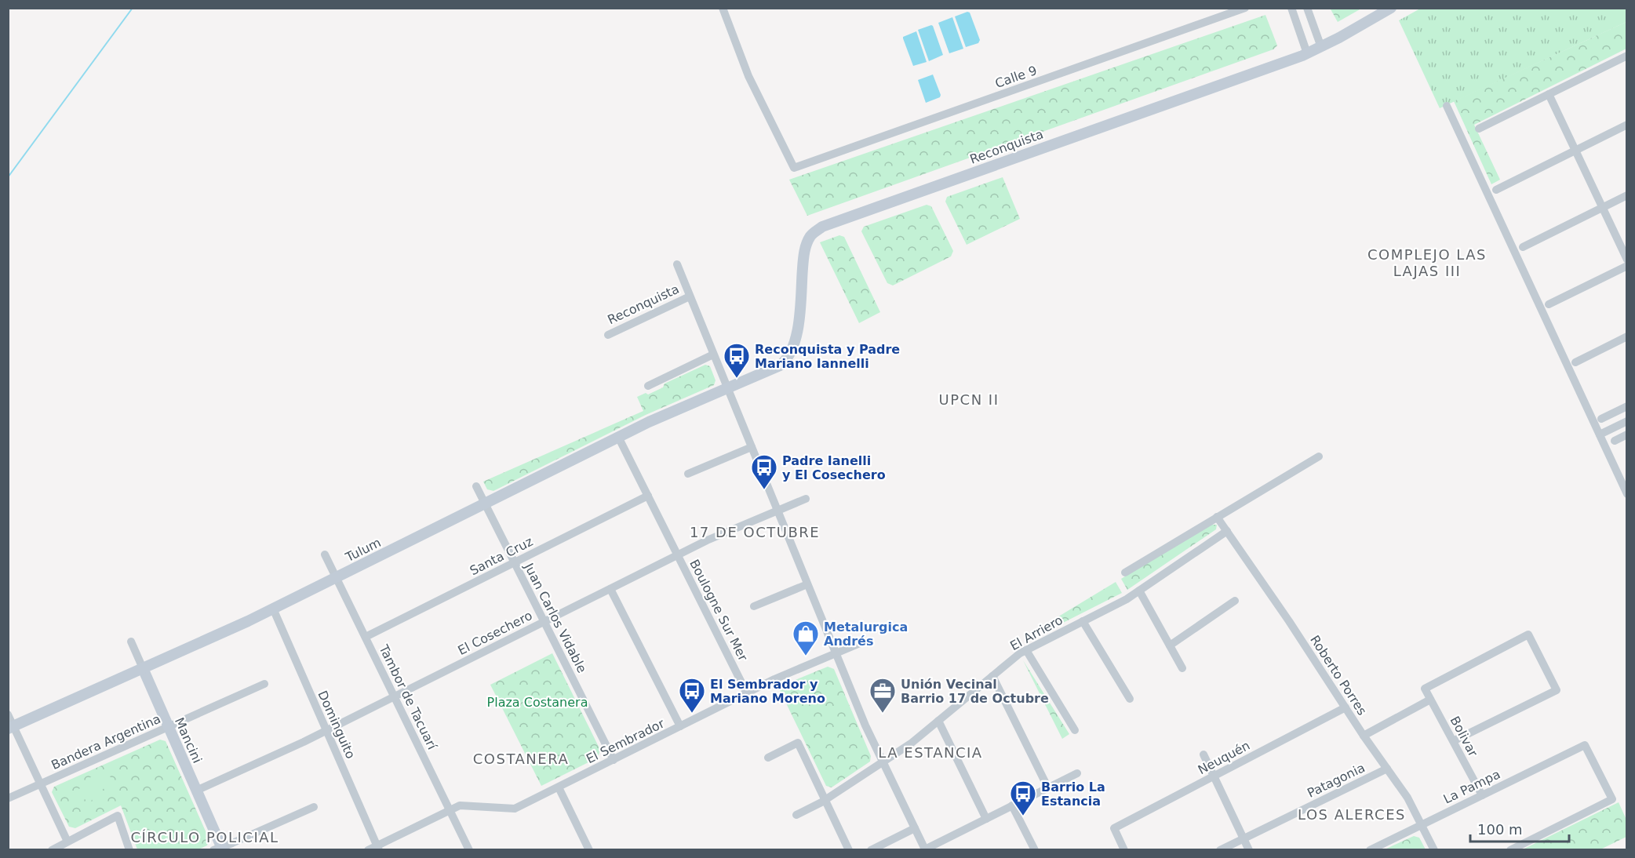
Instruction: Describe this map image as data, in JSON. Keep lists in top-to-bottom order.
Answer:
{
  "streets": {
    "street": [
      "Calle 9",
      "Reconquista",
      "Tulum",
      "Santa Cruz",
      "Boulogne Sur Mer",
      "Juan Carlos Vidable",
      "El Cosechero",
      "El Arriero",
      "Roberto Porres",
      "Tambor de Tacuarí",
      "Dominguito",
      "Bolivar",
      "Mancini",
      "El Sembrador",
      "Bandera Argentina",
      "Neuquén",
      "Patagonia",
      "La Pampa"
    ]
  },
  "crossings": [
    ["Reconquista", "Tulum"],
    ["Tulum", "Boulogne Sur Mer"],
    ["Tulum", "Juan Carlos Vidable"],
    ["Tulum", "Tambor de Tacuarí"],
    ["Tulum", "Dominguito"],
    ["Tulum", "Mancini"],
    ["Santa Cruz", "Boulogne Sur Mer"],
    ["Santa Cruz", "Juan Carlos Vidable"],
    ["Santa Cruz", "Tambor de Tacuarí"],
    ["Boulogne Sur Mer", "El Cosechero"],
    ["Boulogne Sur Mer", "El Sembrador"],
    ["Juan Carlos Vidable", "El Cosechero"],
    ["Juan Carlos Vidable", "El Sembrador"],
    ["El Cosechero", "Tambor de Tacuarí"],
    ["El Cosechero", "Dominguito"],
    ["El Cosechero", "Mancini"],
    ["El Arriero", "Roberto Porres"],
    ["Roberto Porres", "Neuquén"],
    ["Roberto Porres", "Patagonia"],
    ["Roberto Porres", "La Pampa"],
    ["Tambor de Tacuarí", "El Sembrador"],
    ["Dominguito", "El Sembrador"],
    ["Bolivar", "La Pampa"],
    ["Mancini", "Bandera Argentina"]
  ],
  "districts": [
    "COMPLEJO LAS LAJAS III",
    "UPCN II",
    "17 DE OCTUBRE",
    "LA ESTANCIA",
    "COSTANERA",
    "LOS ALERCES",
    "CÍRCULO POLICIAL"
  ],
  "parks": ["Plaza Costanera"],
  "places": {
    "bus stop": [
      "Reconquista y Padre Mariano Iannelli",
      "Padre Ianelli y El Cosechero",
      "El Sembrador y Mariano Moreno",
      "Barrio La Estancia"
    ],
    "shop": ["Metalurgica Andrés"],
    "office": ["Unión Vecinal Barrio 17 de Octubre"]
  },
  "scale_bar": "100 m"
}
